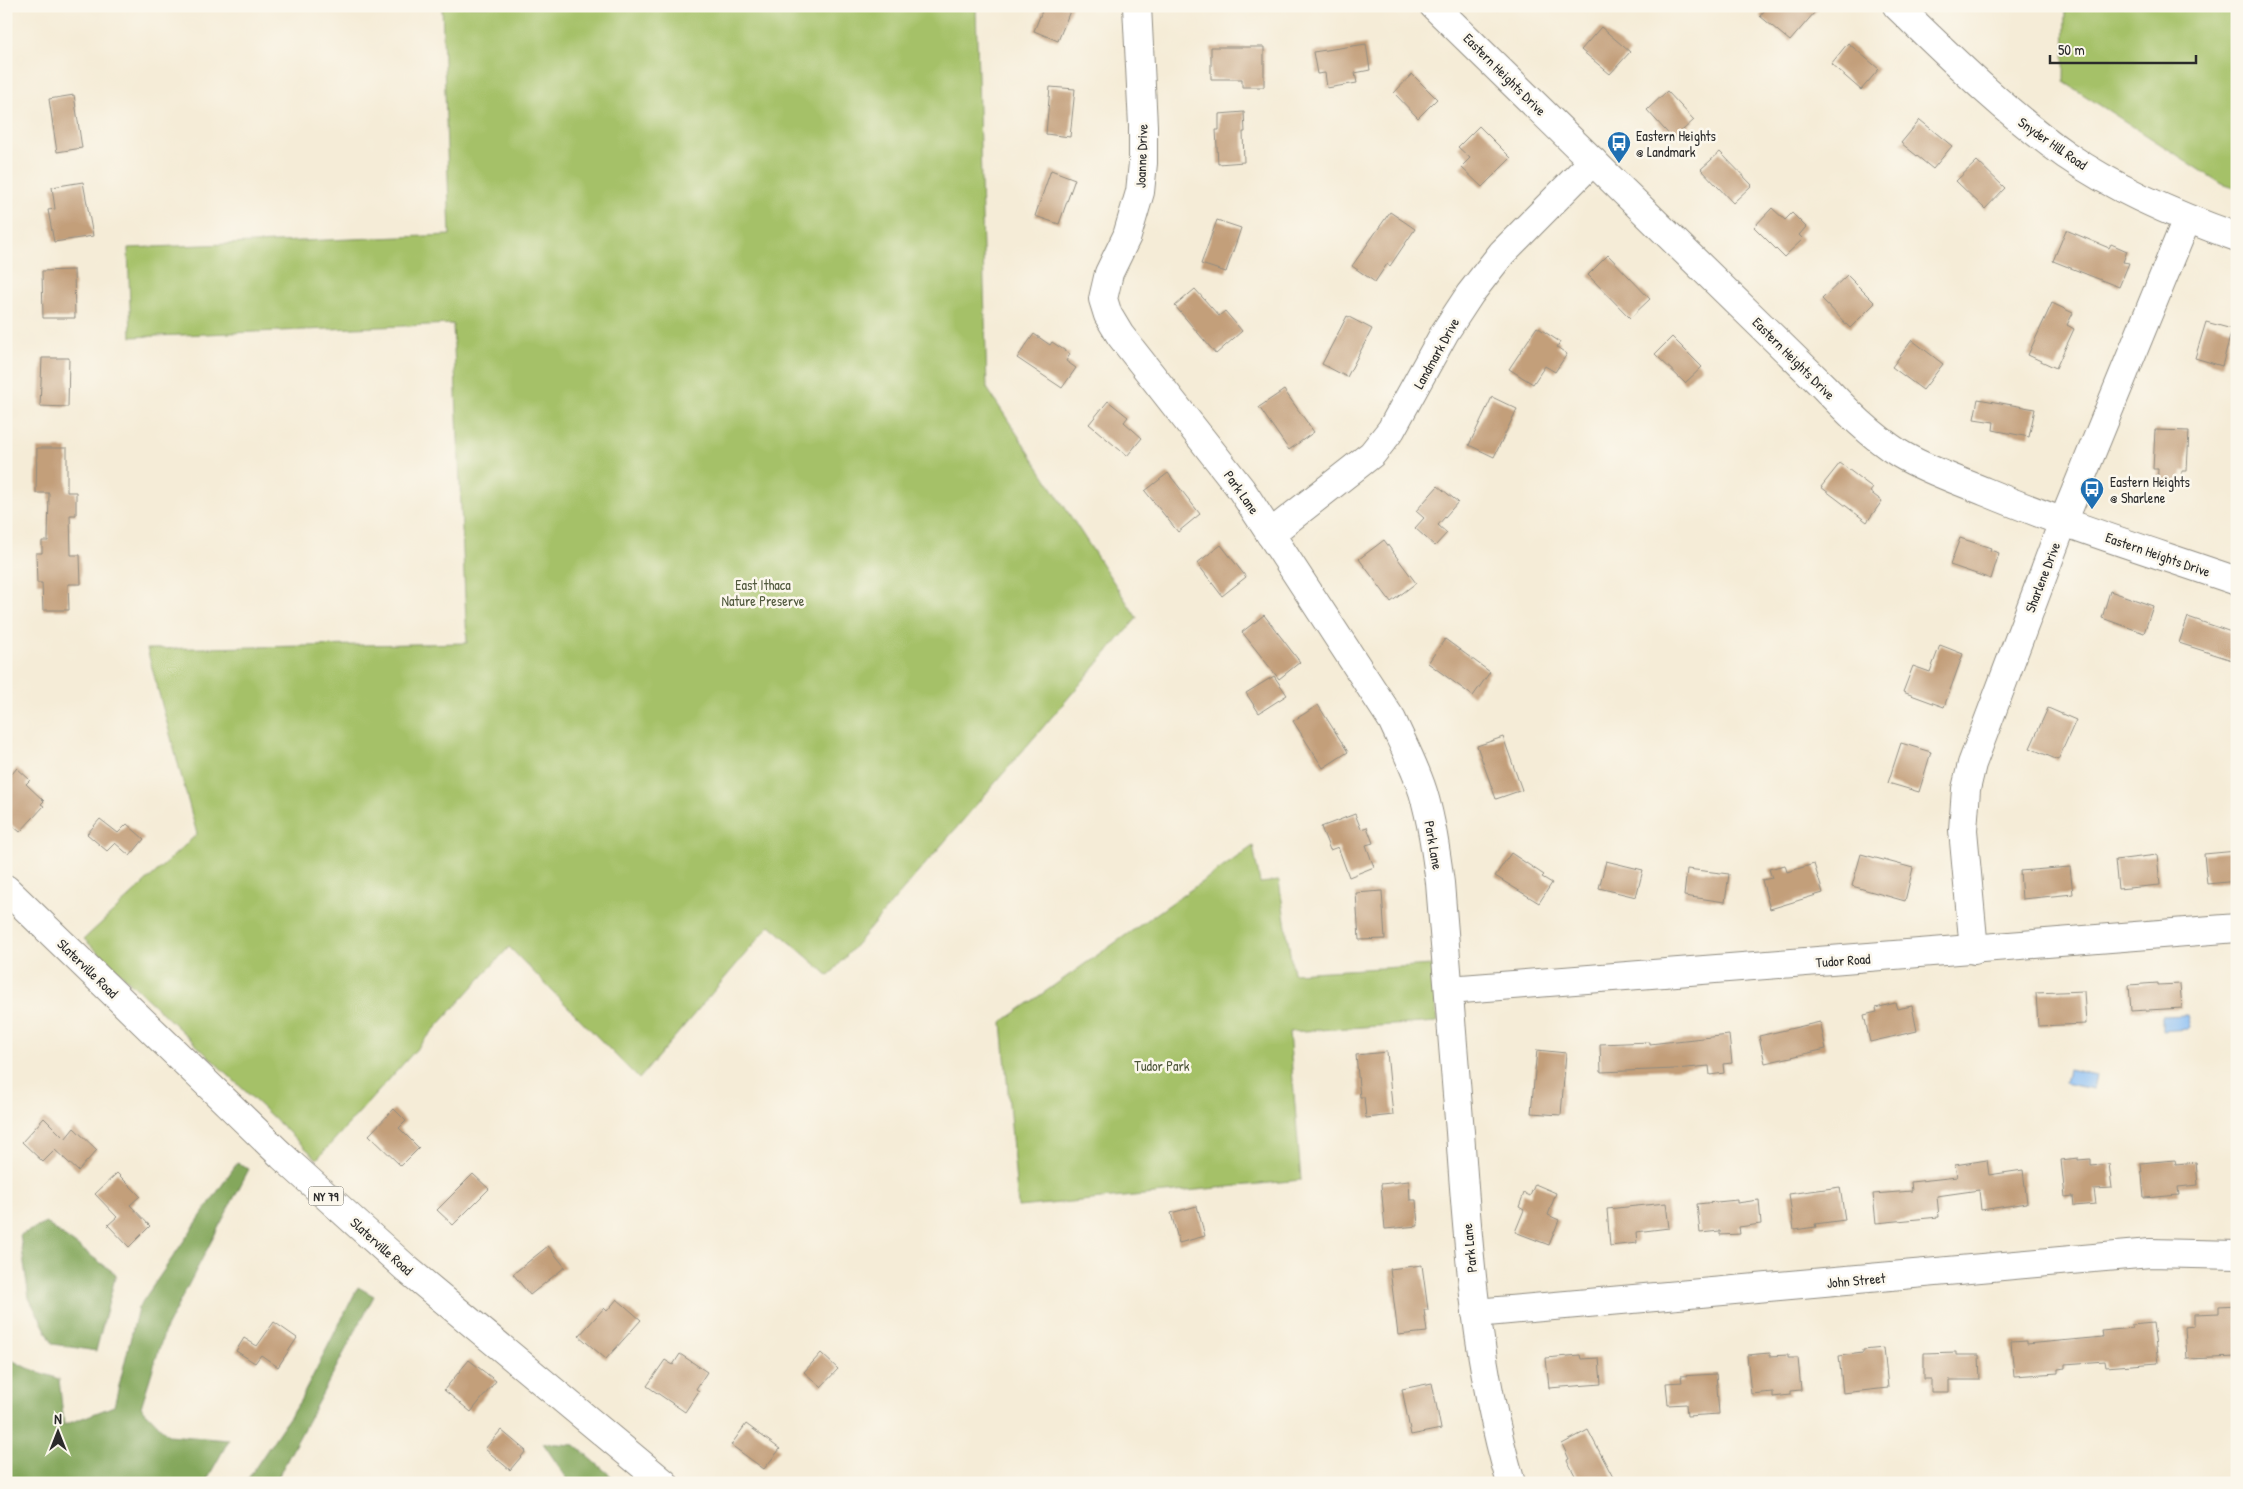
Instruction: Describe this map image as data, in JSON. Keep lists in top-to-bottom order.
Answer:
{
  "streets": {
    "main road": [
      "Eastern Heights Drive",
      "Snyder Hill Road",
      "Joanne Drive",
      "Landmark Drive",
      "Park Lane",
      "Sharlene Drive",
      "Tudor Road",
      "Slaterville Road",
      "NY 79",
      "John Street"
    ]
  },
  "crossings": [
    ["Eastern Heights Drive", "Landmark Drive"],
    ["Eastern Heights Drive", "Sharlene Drive"],
    ["Snyder Hill Road", "Sharlene Drive"],
    ["Joanne Drive", "Park Lane"],
    ["Landmark Drive", "Park Lane"],
    ["Park Lane", "Tudor Road"],
    ["Park Lane", "John Street"],
    ["Sharlene Drive", "Tudor Road"]
  ],
  "parks": ["East Ithaca Nature Preserve", "Tudor Park"],
  "places": {
    "bus stop": ["Eastern Heights @ Landmark", "Eastern Heights @ Sharlene"]
  },
  "scale_bar": "50 m",
  "north": "top"
}
